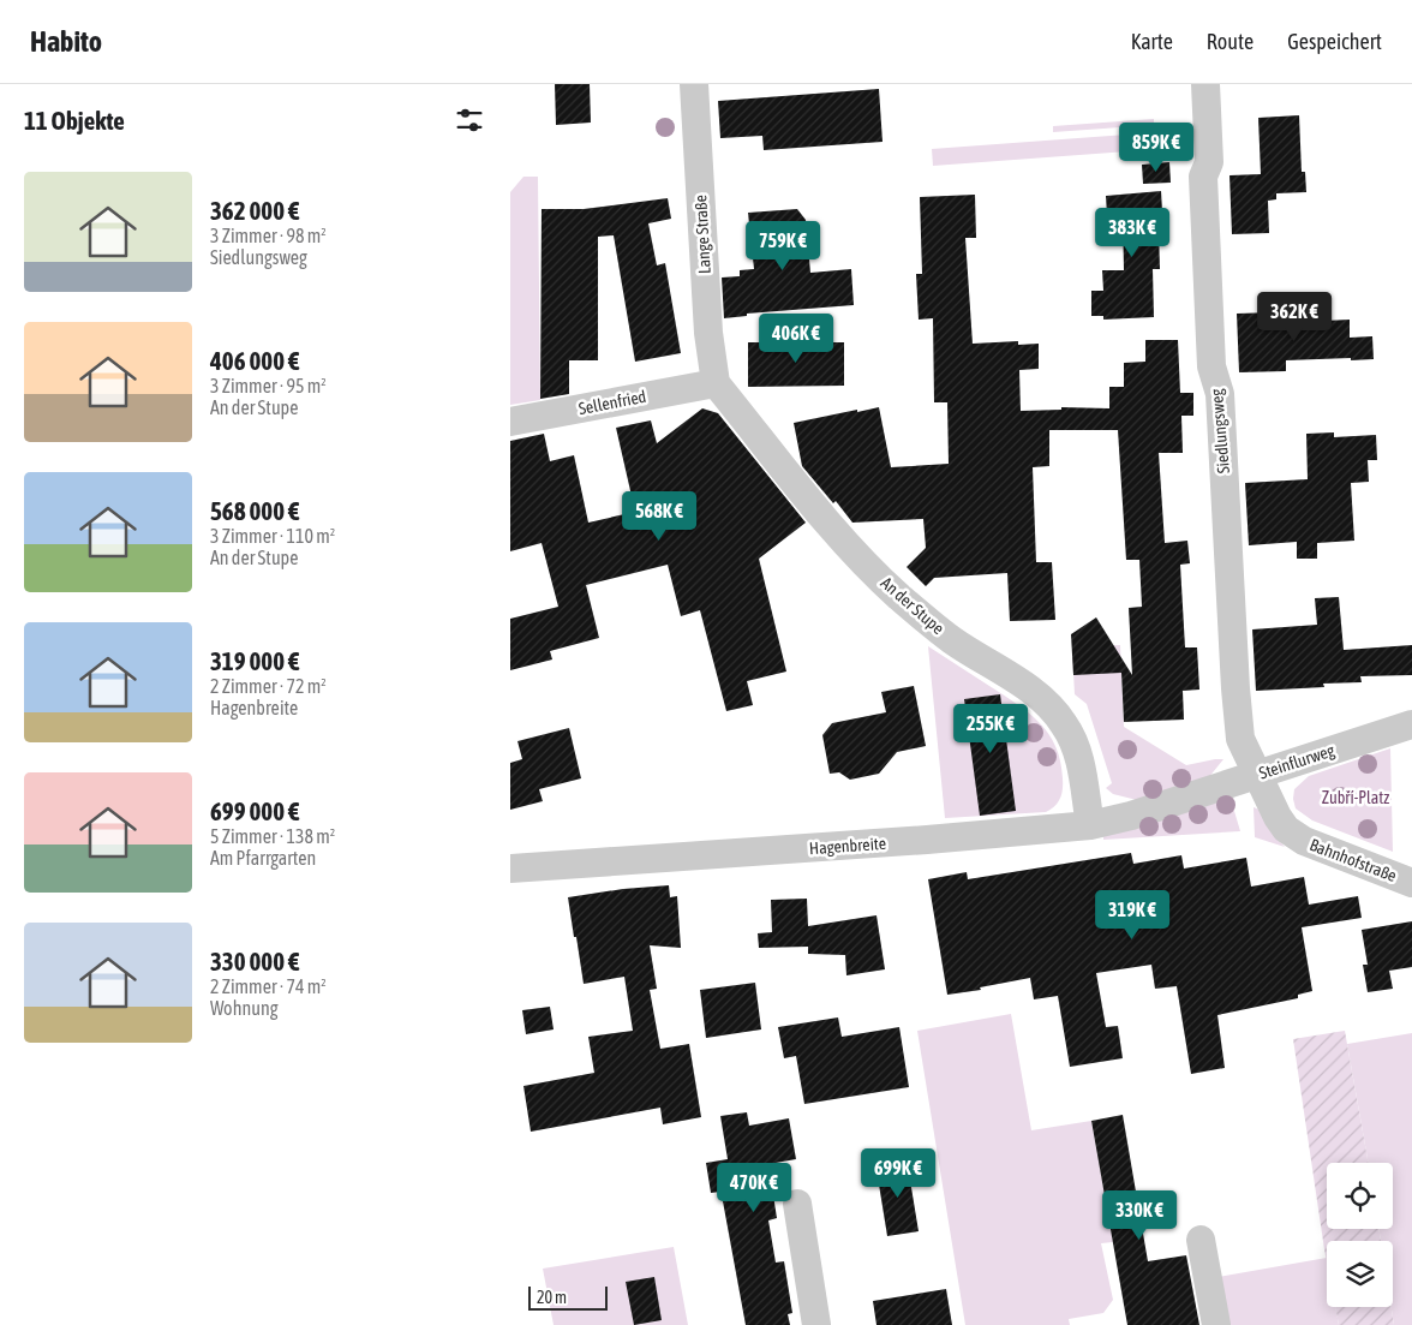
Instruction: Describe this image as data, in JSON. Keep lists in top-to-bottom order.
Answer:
{
  "streets": {
    "street": [
      "Lange Straße",
      "Sellenfried",
      "Siedlungsweg",
      "An der Stupe",
      "Steinflurweg",
      "Hagenbreite",
      "Bahnhofstraße"
    ]
  },
  "crossings": [
    ["Lange Straße", "Sellenfried"],
    ["Lange Straße", "An der Stupe"],
    ["Sellenfried", "An der Stupe"],
    ["Siedlungsweg", "Steinflurweg"],
    ["Siedlungsweg", "Bahnhofstraße"],
    ["An der Stupe", "Hagenbreite"],
    ["Steinflurweg", "Hagenbreite"],
    ["Steinflurweg", "Bahnhofstraße"]
  ],
  "parks": ["Zubří-Platz"],
  "scale_bar": "20 m",
  "page": {
    "header": "Habito",
    "nav": ["Karte", "Route", "Gespeichert"],
    "heading": "11 Objekte",
    "price": [
      "859K €",
      "383K €",
      "759K €",
      "362K €",
      "406K €",
      "568K €",
      "255K €",
      "319K €",
      "699K €",
      "470K €",
      "330K €"
    ],
    "list": [
      {
        "name": "362 000 €",
        "note": "3 Zimmer · 98 m² · Siedlungsweg"
      },
      {
        "name": "406 000 €",
        "note": "3 Zimmer · 95 m² · An der Stupe"
      },
      {
        "name": "568 000 €",
        "note": "3 Zimmer · 110 m² · An der Stupe"
      },
      {
        "name": "319 000 €",
        "note": "2 Zimmer · 72 m² · Hagenbreite"
      },
      {
        "name": "699 000 €",
        "note": "5 Zimmer · 138 m² · Am Pfarrgarten"
      },
      {
        "name": "330 000 €",
        "note": "2 Zimmer · 74 m² · Wohnung"
      }
    ],
    "scale": "20 m"
  }
}
